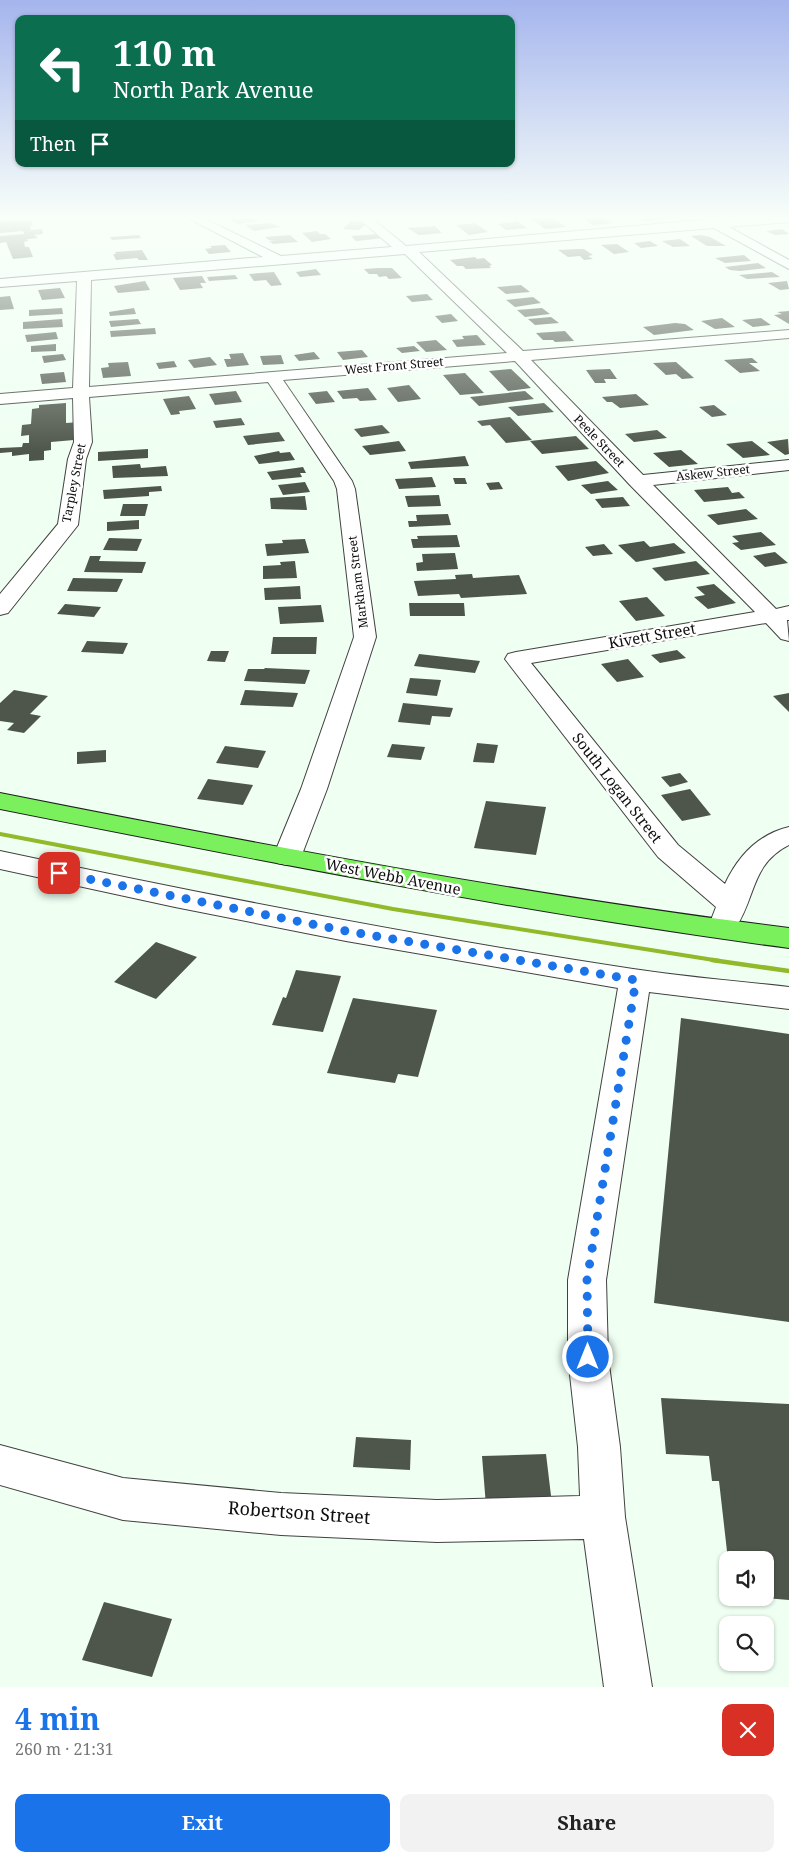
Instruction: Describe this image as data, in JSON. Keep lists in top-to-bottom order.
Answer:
{
  "streets": {
    "highway": ["West Webb Avenue"],
    "street": [
      "West Front Street",
      "Peele Street",
      "Askew Street",
      "Tarpley Street",
      "Markham Street",
      "Kivett Street",
      "South Logan Street",
      "Robertson Street"
    ]
  },
  "crossings": [
    ["West Front Street", "Peele Street"],
    ["West Front Street", "Tarpley Street"],
    ["West Front Street", "Markham Street"],
    ["Peele Street", "Askew Street"],
    ["Peele Street", "Kivett Street"],
    ["Markham Street", "West Webb Avenue"],
    ["Kivett Street", "South Logan Street"]
  ],
  "page": {
    "turn": ["110 m", "North Park Avenue"],
    "then": "Then",
    "heading": ["4 min", "260 m · 21:31"],
    "buttons": ["Exit", "Share"]
  }
}
